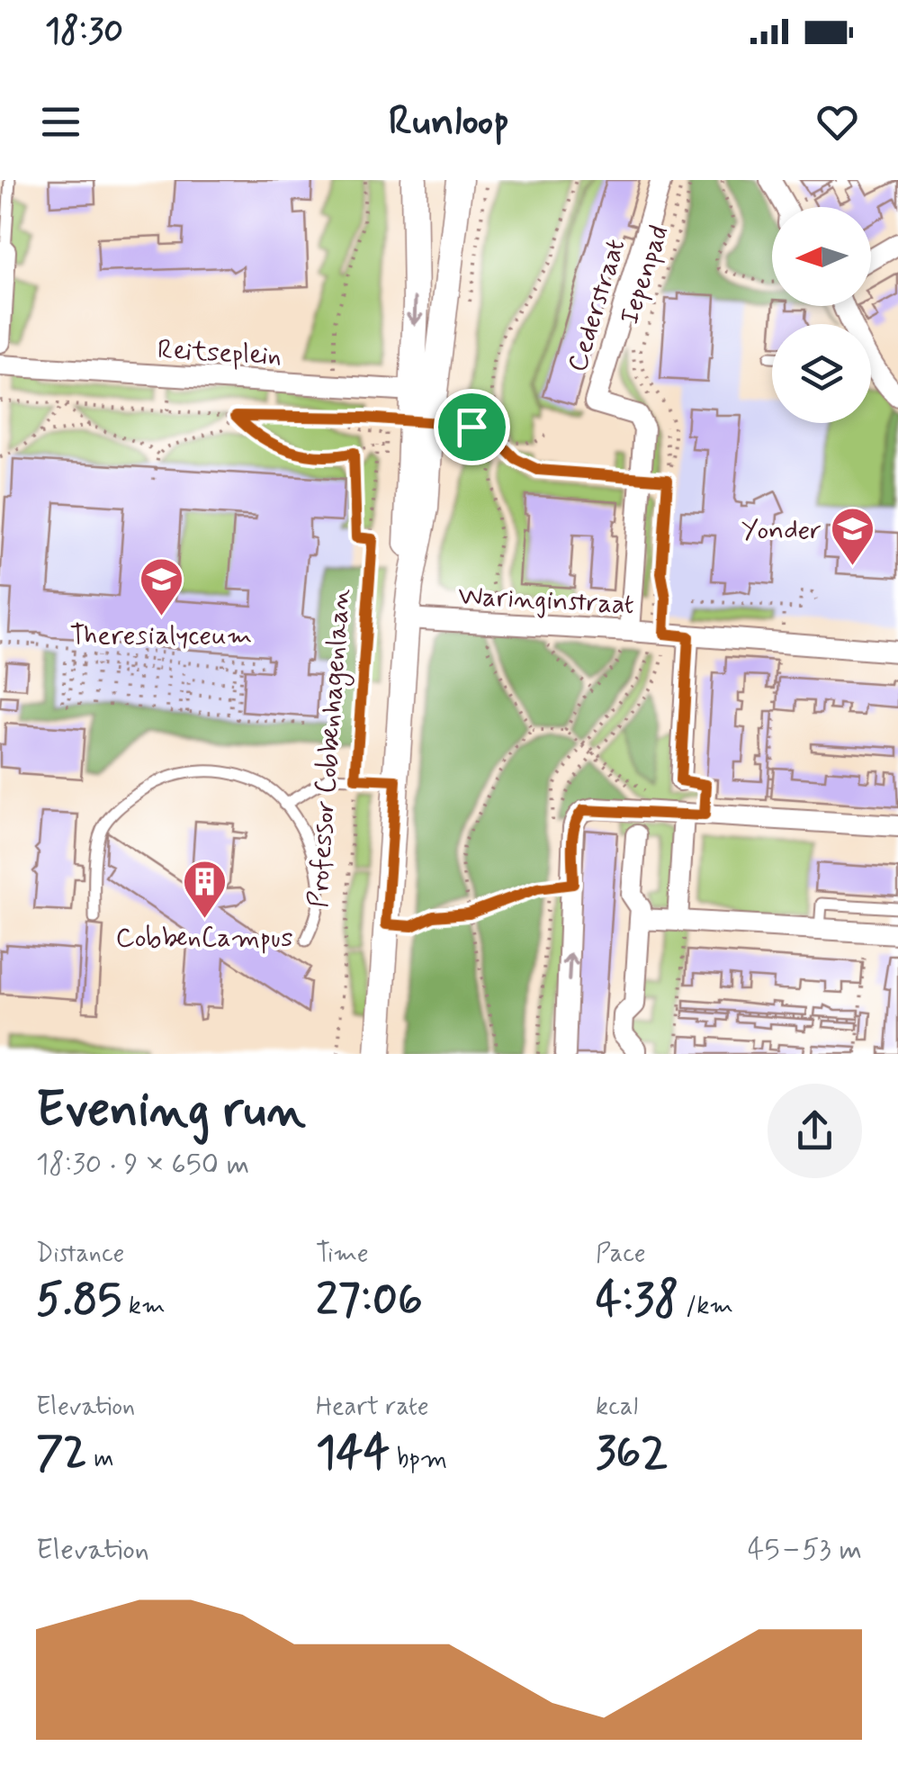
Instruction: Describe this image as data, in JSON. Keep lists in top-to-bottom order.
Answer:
{
  "streets": {
    "street": ["Cederstraat", "Reitseplein", "Waringinstraat"],
    "path": ["Iepenpad", "Professor Cobbenhagenlaan"]
  },
  "crossings": [
    ["Iepenpad", "Cederstraat"],
    ["Iepenpad", "Waringinstraat"],
    ["Cederstraat", "Waringinstraat"]
  ],
  "places": {
    "school or university": ["Yonder", "Theresialyceum"],
    "building": ["CobbenCampus"]
  },
  "north": "left",
  "page": {
    "status": "18:30",
    "header": "Runloop",
    "heading": ["Evening run", "18:30 · 9 × 650 m"],
    "stats": [
      ["Distance", "5.85 km"],
      ["Time", "27:06"],
      ["Pace", "4:38 /km"],
      ["Elevation", "72 m"],
      ["Heart rate", "144 bpm"],
      ["kcal", "362"]
    ],
    "chart": ["Elevation", "45–53 m"]
  }
}
